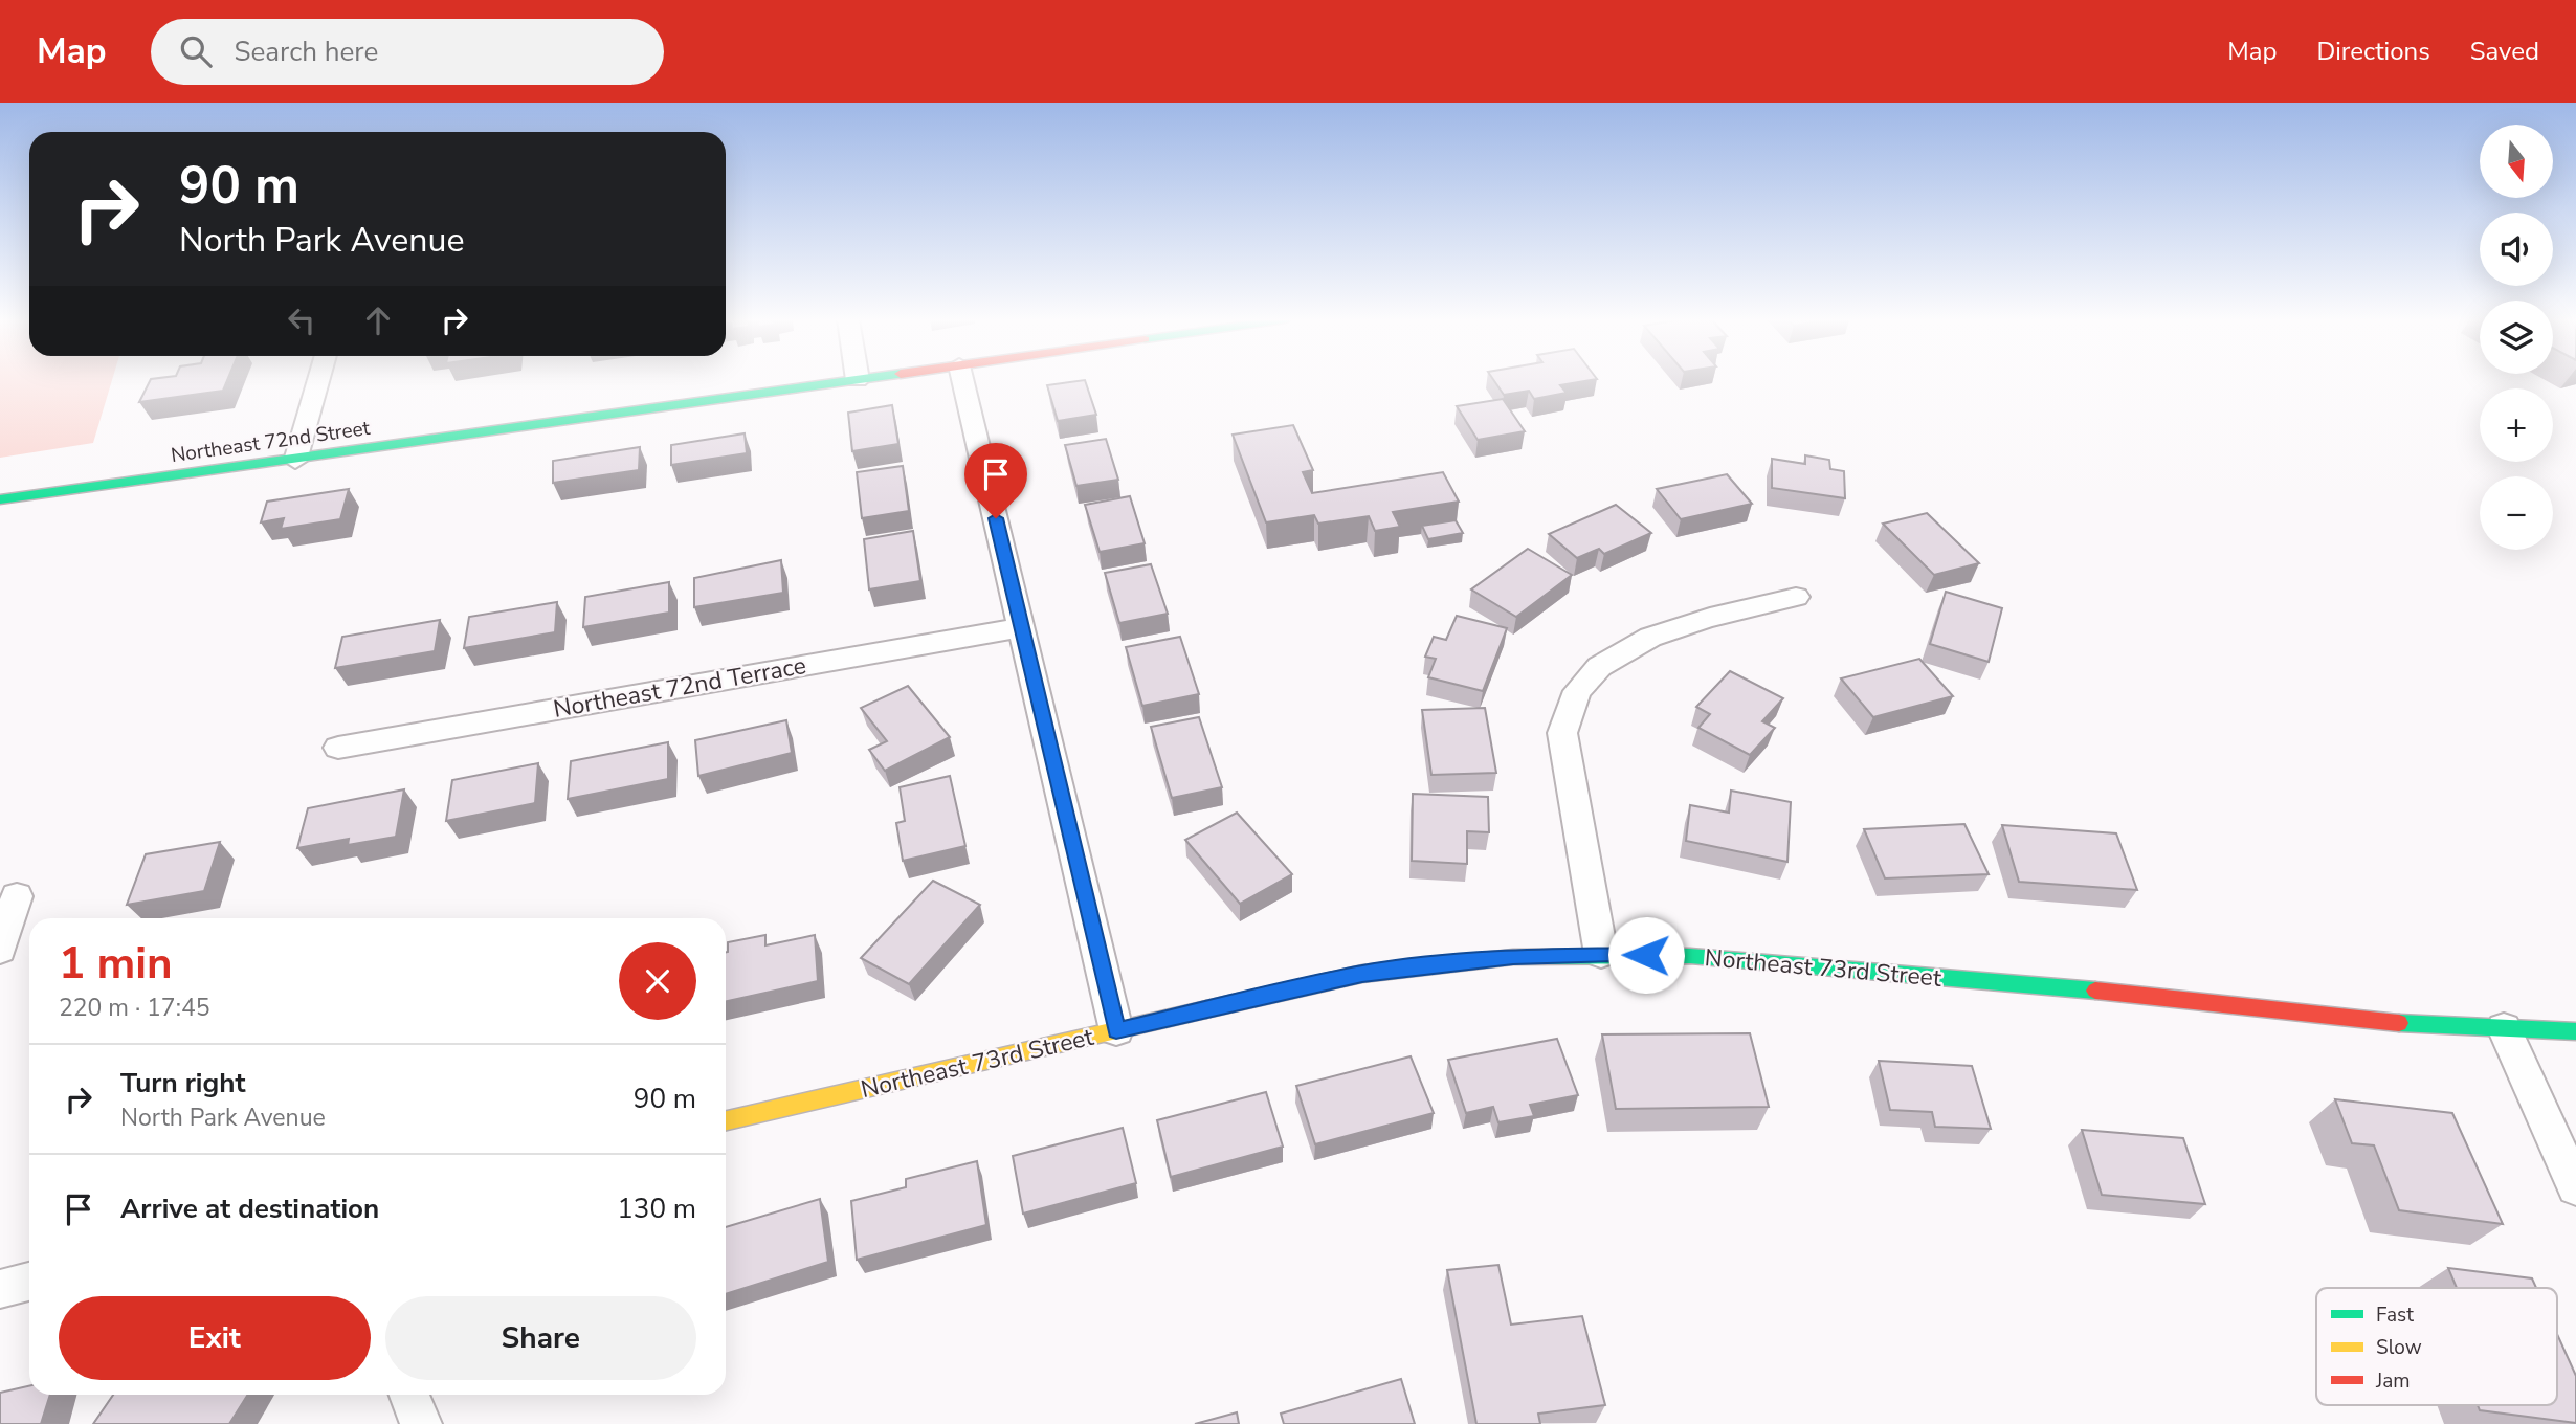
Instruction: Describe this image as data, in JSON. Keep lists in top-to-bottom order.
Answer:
{
  "streets": {
    "main road": ["Northeast 72nd Street", "Northeast 73rd Street"],
    "street": ["Northeast 72nd Terrace"]
  },
  "legend": ["Fast", "Slow", "Jam"],
  "north": "bottom",
  "page": {
    "header": "Map",
    "search": "Search here",
    "nav": ["Map", "Directions", "Saved"],
    "map_buttons": ["+", "−"],
    "turn": ["90 m", "North Park Avenue"],
    "heading": ["1 min", "220 m · 17:45"],
    "list": [
      {
        "name": "Turn right",
        "note": "North Park Avenue",
        "value": "90 m"
      },
      {
        "name": "Arrive at destination",
        "value": "130 m"
      }
    ],
    "buttons": ["Exit", "Share"]
  }
}
